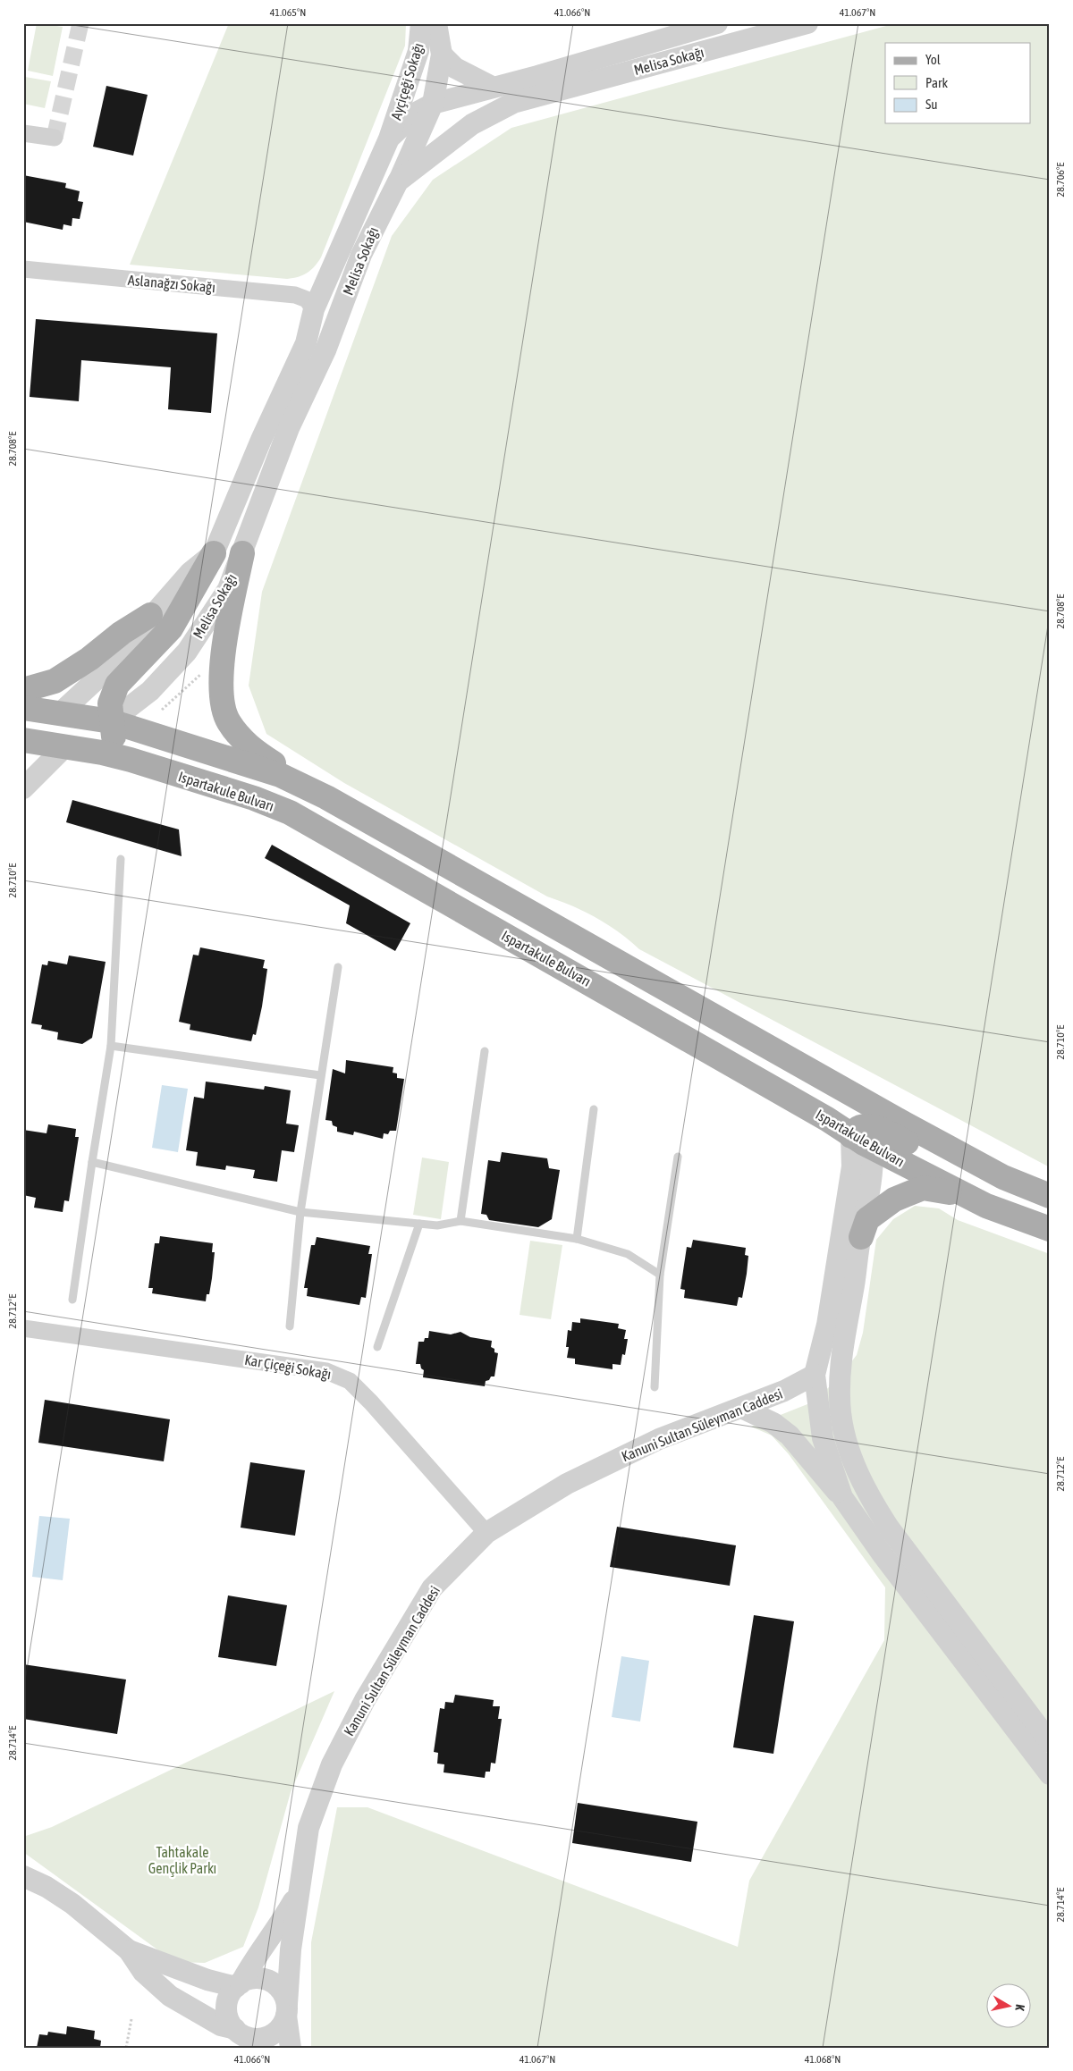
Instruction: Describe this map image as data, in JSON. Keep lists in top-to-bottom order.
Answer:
{
  "streets": {
    "main road": ["Ispartakule Bulvarı"],
    "street": [
      "Melisa Sokağı",
      "Ayçiçeği Sokağı",
      "Aslanağzı Sokağı",
      "Kar Çiçeği Sokağı",
      "Kanuni Sultan Süleyman Caddesi"
    ]
  },
  "crossings": [
    ["Melisa Sokağı", "Ayçiçeği Sokağı"],
    ["Melisa Sokağı", "Aslanağzı Sokağı"],
    ["Kar Çiçeği Sokağı", "Kanuni Sultan Süleyman Caddesi"]
  ],
  "parks": ["Tahtakale Gençlik Parkı"],
  "legend": ["Yol", "Park", "Su"],
  "north": "right",
  "coordinates": [
    "41.065°N",
    "41.066°N",
    "41.067°N",
    "28.706°E",
    "28.708°E",
    "28.710°E",
    "28.712°E",
    "28.714°E",
    "41.068°N"
  ]
}
